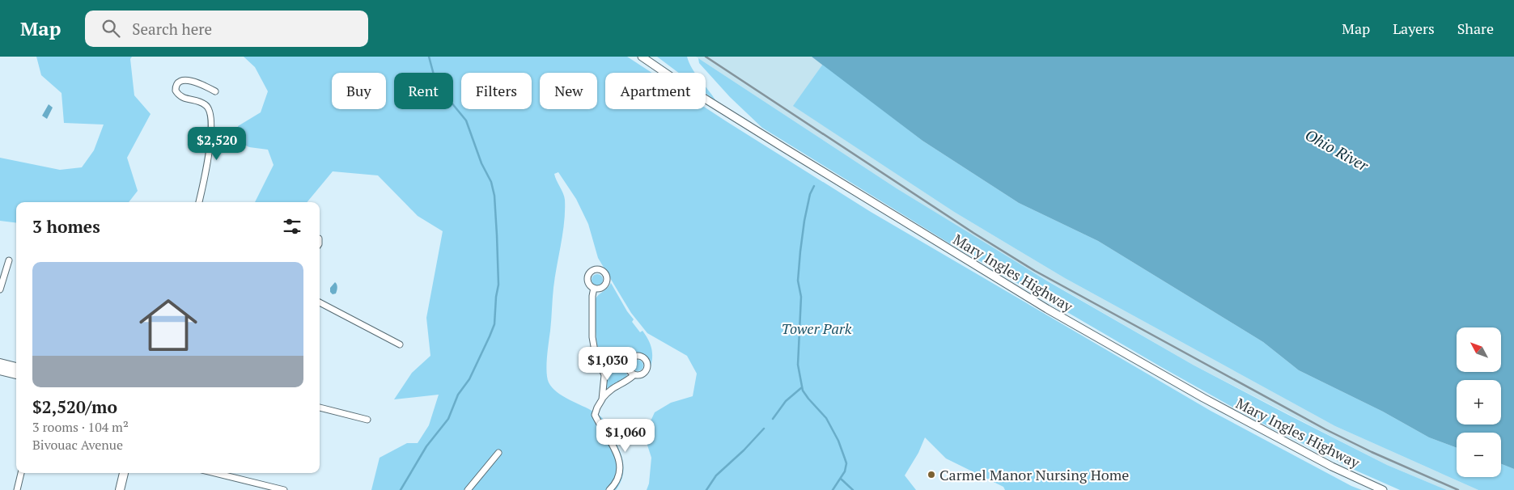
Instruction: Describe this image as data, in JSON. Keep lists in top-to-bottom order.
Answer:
{
  "streets": {
    "street": ["Mary Ingles Highway"]
  },
  "water": ["Ohio River"],
  "parks": ["Tower Park"],
  "places": ["Carmel Manor Nursing Home"],
  "north": "top left",
  "page": {
    "header": "Map",
    "search": "Search here",
    "nav": ["Map", "Layers", "Share"],
    "chip": [
      "Buy",
      "Rent",
      "Filters",
      "New",
      "Apartment"
    ],
    "price": ["$2,520", "$1,030", "$1,060"],
    "heading": "3 homes",
    "list": [
      {
        "name": "$2,520/mo",
        "note": "3 rooms · 104 m² · Bivouac Avenue"
      }
    ],
    "map_buttons": ["+", "−"]
  }
}
